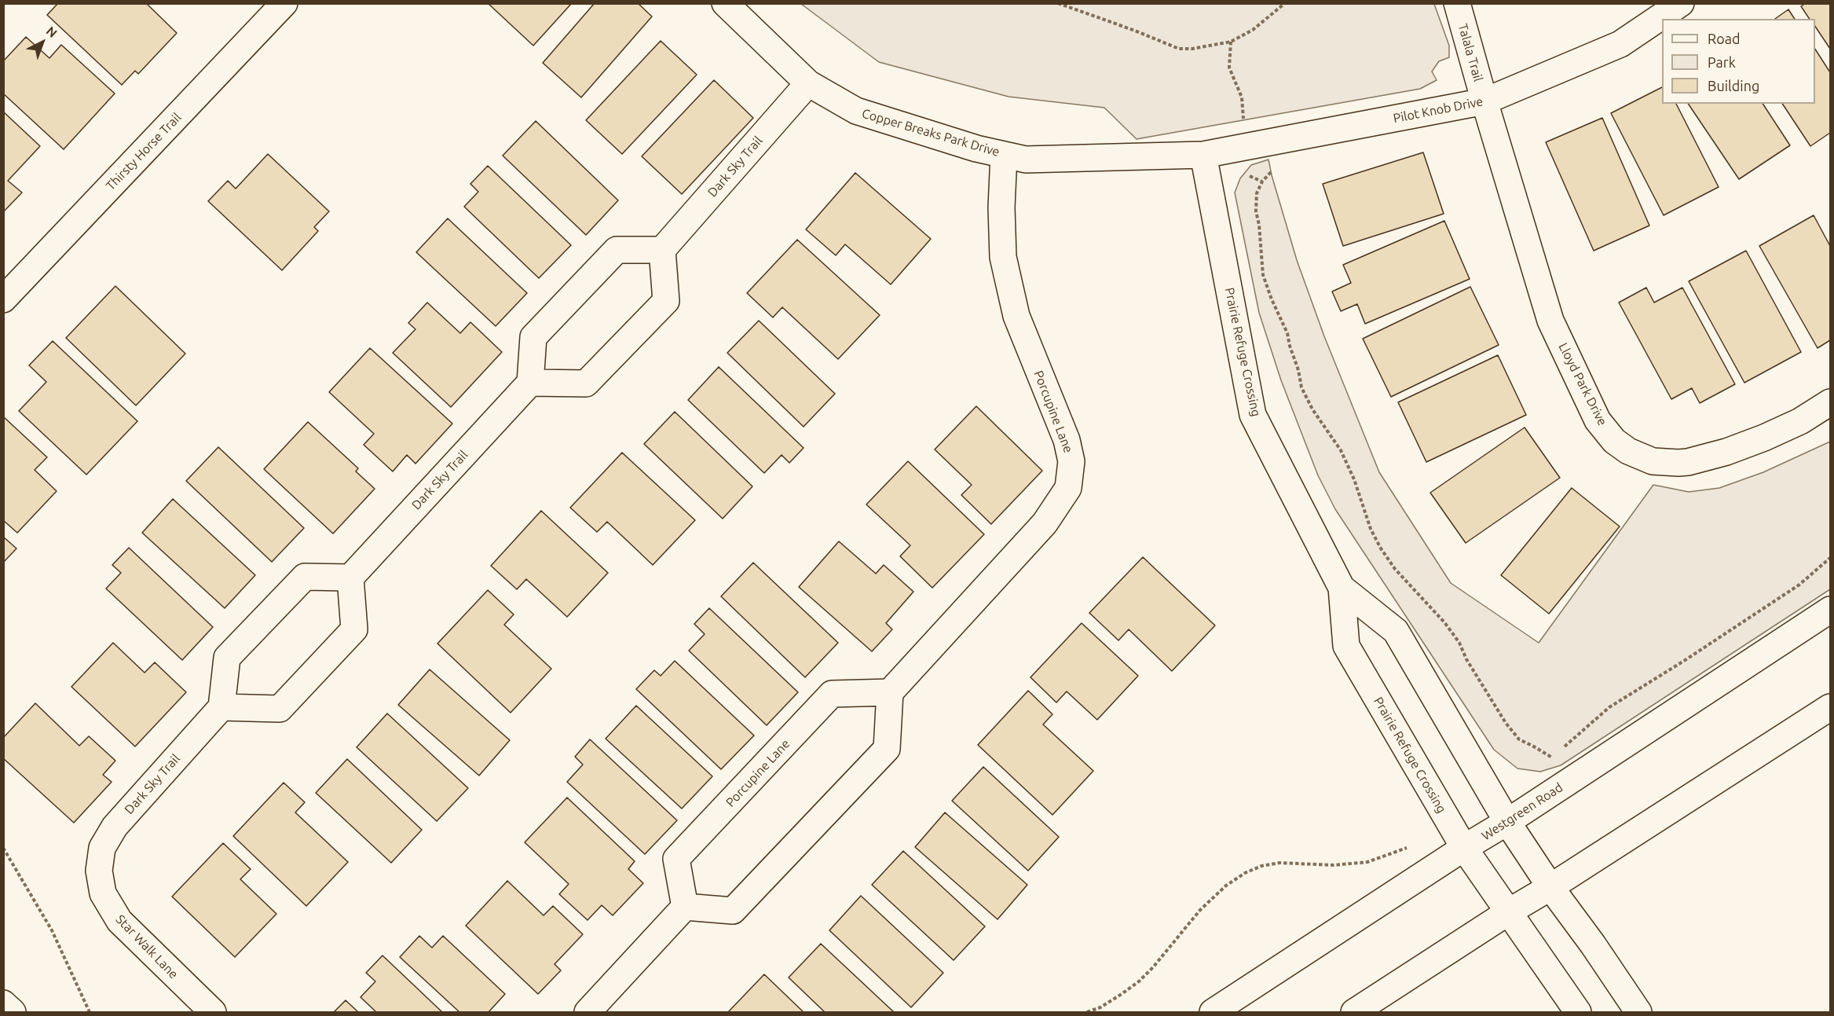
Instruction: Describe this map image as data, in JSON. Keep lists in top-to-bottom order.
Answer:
{
  "streets": {
    "street": [
      "Talala Trail",
      "Pilot Knob Drive",
      "Copper Breaks Park Drive",
      "Thirsty Horse Trail",
      "Dark Sky Trail",
      "Prairie Refuge Crossing",
      "Lloyd Park Drive",
      "Porcupine Lane",
      "Westgreen Road",
      "Star Walk Lane"
    ]
  },
  "crossings": [
    ["Talala Trail", "Pilot Knob Drive"],
    ["Talala Trail", "Lloyd Park Drive"],
    ["Pilot Knob Drive", "Copper Breaks Park Drive"],
    ["Pilot Knob Drive", "Prairie Refuge Crossing"],
    ["Pilot Knob Drive", "Lloyd Park Drive"],
    ["Copper Breaks Park Drive", "Dark Sky Trail"],
    ["Copper Breaks Park Drive", "Prairie Refuge Crossing"],
    ["Copper Breaks Park Drive", "Porcupine Lane"],
    ["Dark Sky Trail", "Star Walk Lane"],
    ["Prairie Refuge Crossing", "Westgreen Road"]
  ],
  "legend": ["Road", "Park", "Building"],
  "north": "top right"
}
